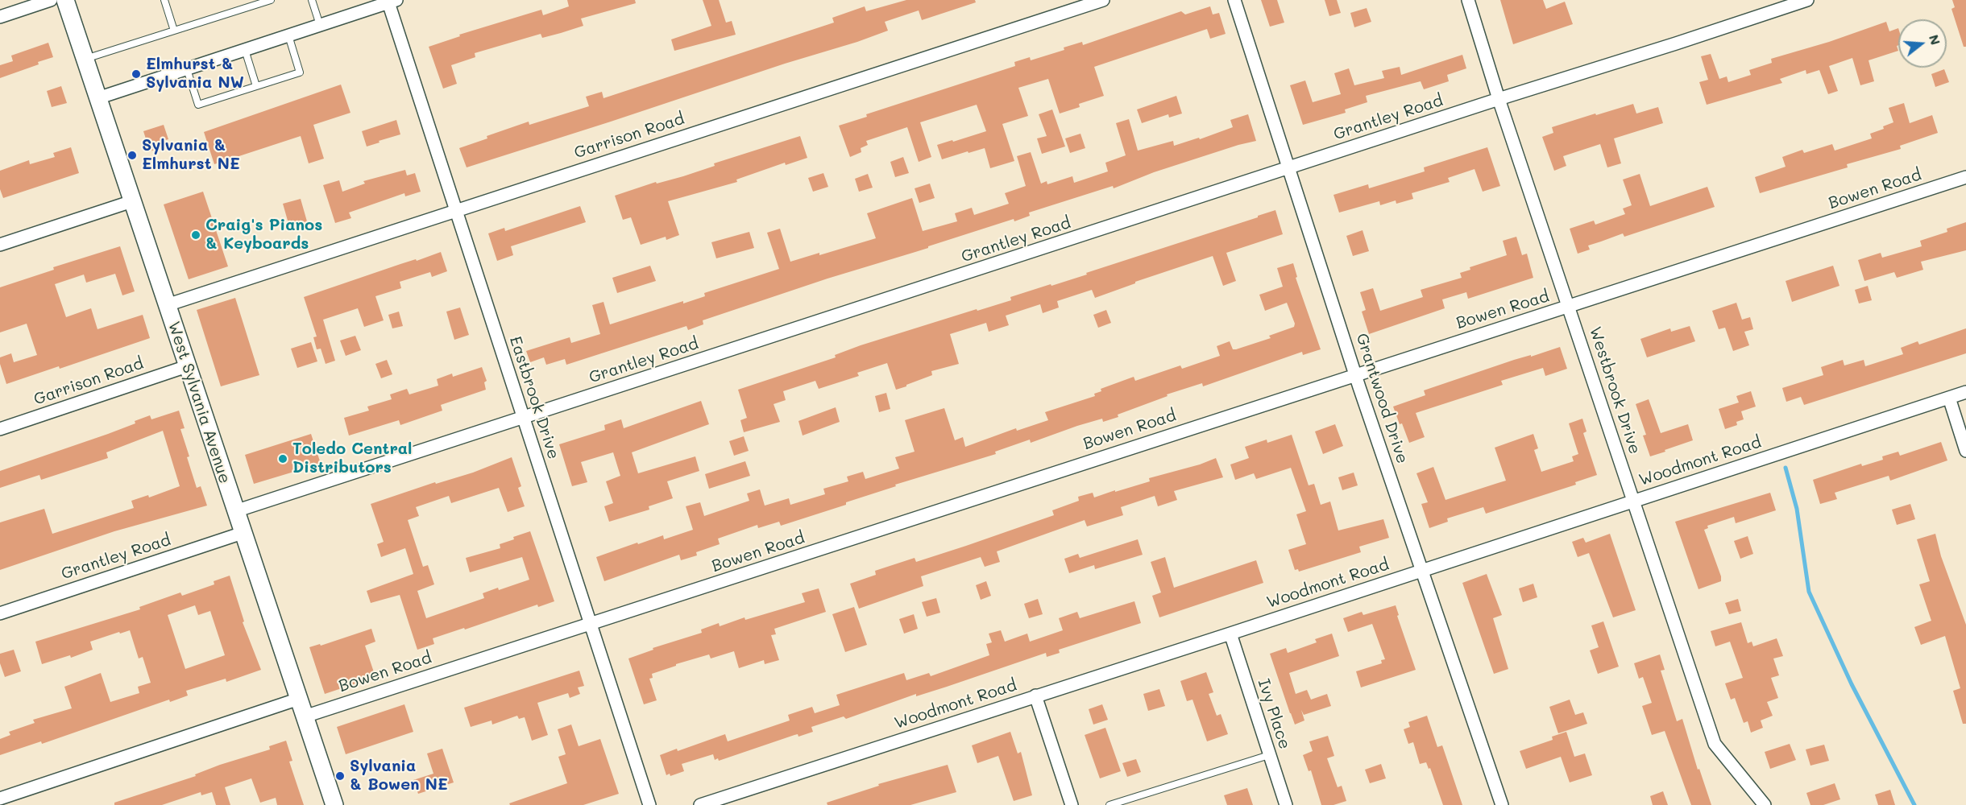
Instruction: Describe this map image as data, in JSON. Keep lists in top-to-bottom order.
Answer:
{
  "streets": {
    "main road": ["West Sylvania Avenue"],
    "street": [
      "Grantley Road",
      "Garrison Road",
      "Bowen Road",
      "Westbrook Drive",
      "Eastbrook Drive",
      "Grantwood Drive",
      "Woodmont Road",
      "Ivy Place"
    ]
  },
  "crossings": [
    ["Grantley Road", "Westbrook Drive"],
    ["Grantley Road", "Eastbrook Drive"],
    ["Grantley Road", "Grantwood Drive"],
    ["Grantley Road", "West Sylvania Avenue"],
    ["Garrison Road", "Eastbrook Drive"],
    ["Garrison Road", "West Sylvania Avenue"],
    ["Bowen Road", "Westbrook Drive"],
    ["Bowen Road", "Eastbrook Drive"],
    ["Bowen Road", "Grantwood Drive"],
    ["Bowen Road", "West Sylvania Avenue"],
    ["Westbrook Drive", "Woodmont Road"],
    ["Grantwood Drive", "Woodmont Road"],
    ["Woodmont Road", "Ivy Place"]
  ],
  "places": [
    "Elmhurst & Sylvania NW",
    "Sylvania & Elmhurst NE",
    "Craig's Pianos & Keyboards",
    "Toledo Central Distributors",
    "Sylvania & Bowen NE"
  ],
  "north": "right"
}
